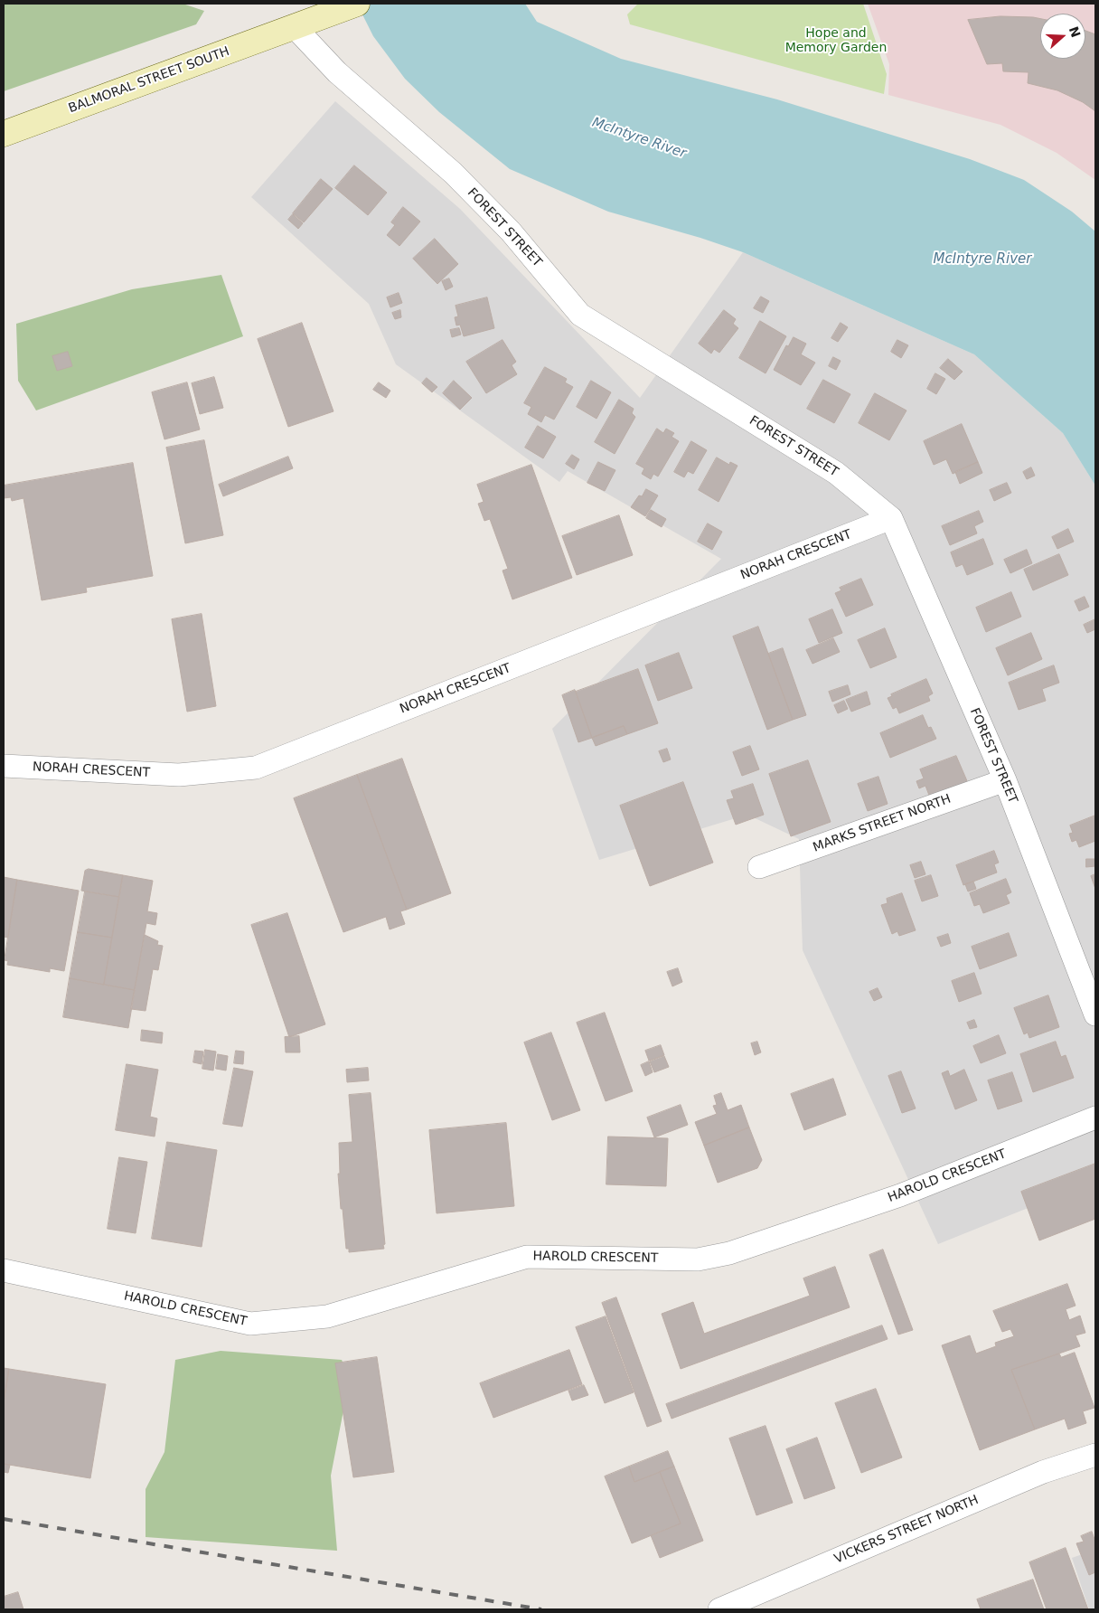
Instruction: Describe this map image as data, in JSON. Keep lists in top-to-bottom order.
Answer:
{
  "streets": {
    "main road": ["BALMORAL STREET SOUTH"],
    "street": [
      "FOREST STREET",
      "NORAH CRESCENT",
      "MARKS STREET NORTH",
      "HAROLD CRESCENT",
      "VICKERS STREET NORTH"
    ]
  },
  "crossings": [
    ["BALMORAL STREET SOUTH", "FOREST STREET"],
    ["FOREST STREET", "NORAH CRESCENT"],
    ["FOREST STREET", "MARKS STREET NORTH"]
  ],
  "water": ["McIntyre River"],
  "parks": ["Hope and Memory Garden"],
  "north": "right"
}
